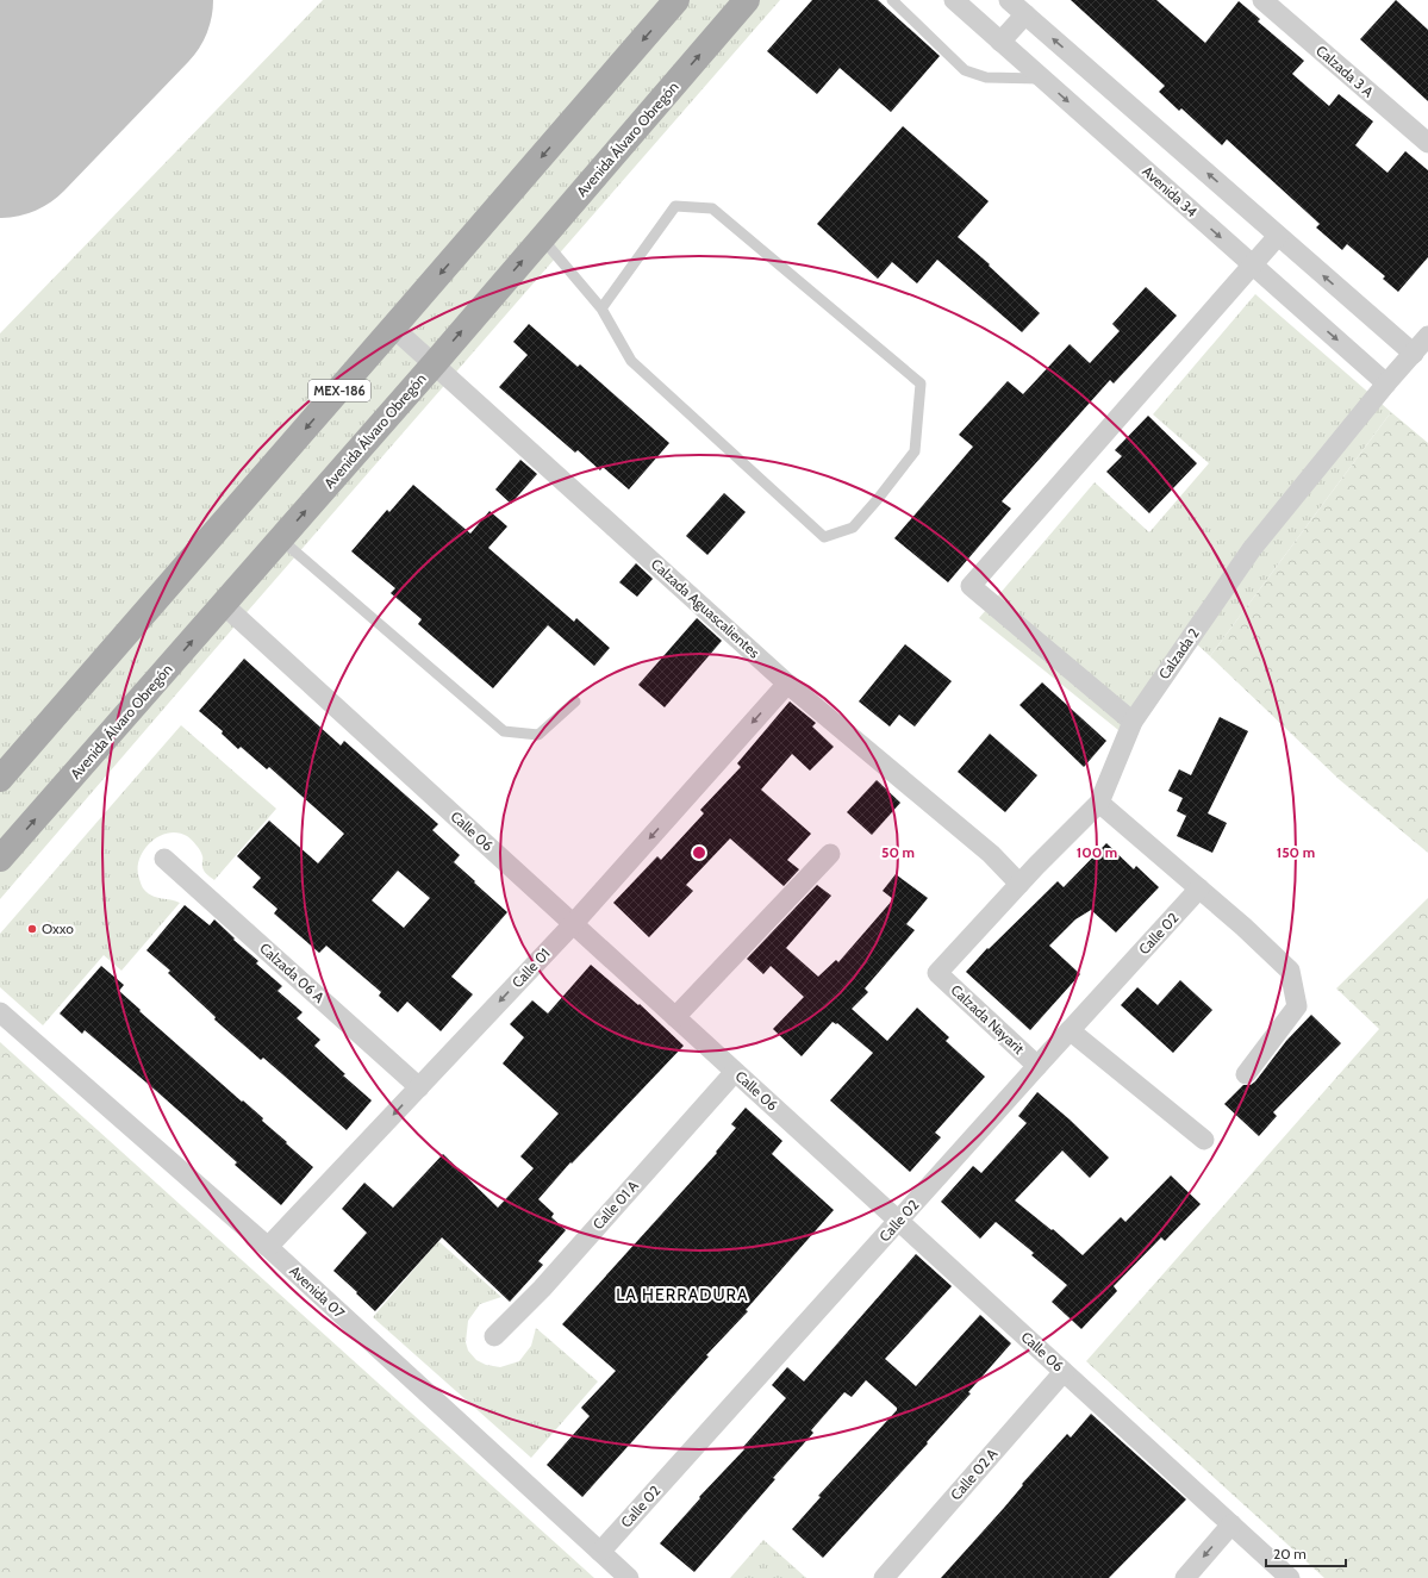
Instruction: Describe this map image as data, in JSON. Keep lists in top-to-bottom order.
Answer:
{
  "streets": {
    "main road": ["Avenida Álvaro Obregón", "MEX-186"],
    "street": [
      "Calzada 3 A",
      "Avenida 34",
      "Calzada Aguascalientes",
      "Calzada 2",
      "Calle 06",
      "Calle 02",
      "Calle 01",
      "Calzada 06 A",
      "Calzada Nayarit",
      "Calle 01 A",
      "Avenida 07",
      "Calle 02 A"
    ]
  },
  "crossings": [
    ["Avenida Álvaro Obregón", "Calzada Aguascalientes"],
    ["Avenida Álvaro Obregón", "Calle 06"],
    ["Avenida 34", "Calzada 2"],
    ["MEX-186", "Calzada Aguascalientes"],
    ["Calzada Aguascalientes", "Calzada 2"],
    ["Calzada Aguascalientes", "Calle 01"],
    ["Calzada 2", "Calzada Nayarit"],
    ["Calle 06", "Calle 02"],
    ["Calle 06", "Calle 01"],
    ["Calle 06", "Calle 01 A"],
    ["Calle 06", "Calle 02 A"],
    ["Calle 02", "Calzada Nayarit"],
    ["Calle 02", "Avenida 07"],
    ["Calle 01", "Calzada 06 A"],
    ["Calle 01", "Avenida 07"]
  ],
  "one_way": ["Calle 01"],
  "districts": ["LA HERRADURA"],
  "places": ["Oxxo"],
  "scale_bar": "20 m",
  "rings": ["50 m", "100 m", "150 m"]
}
